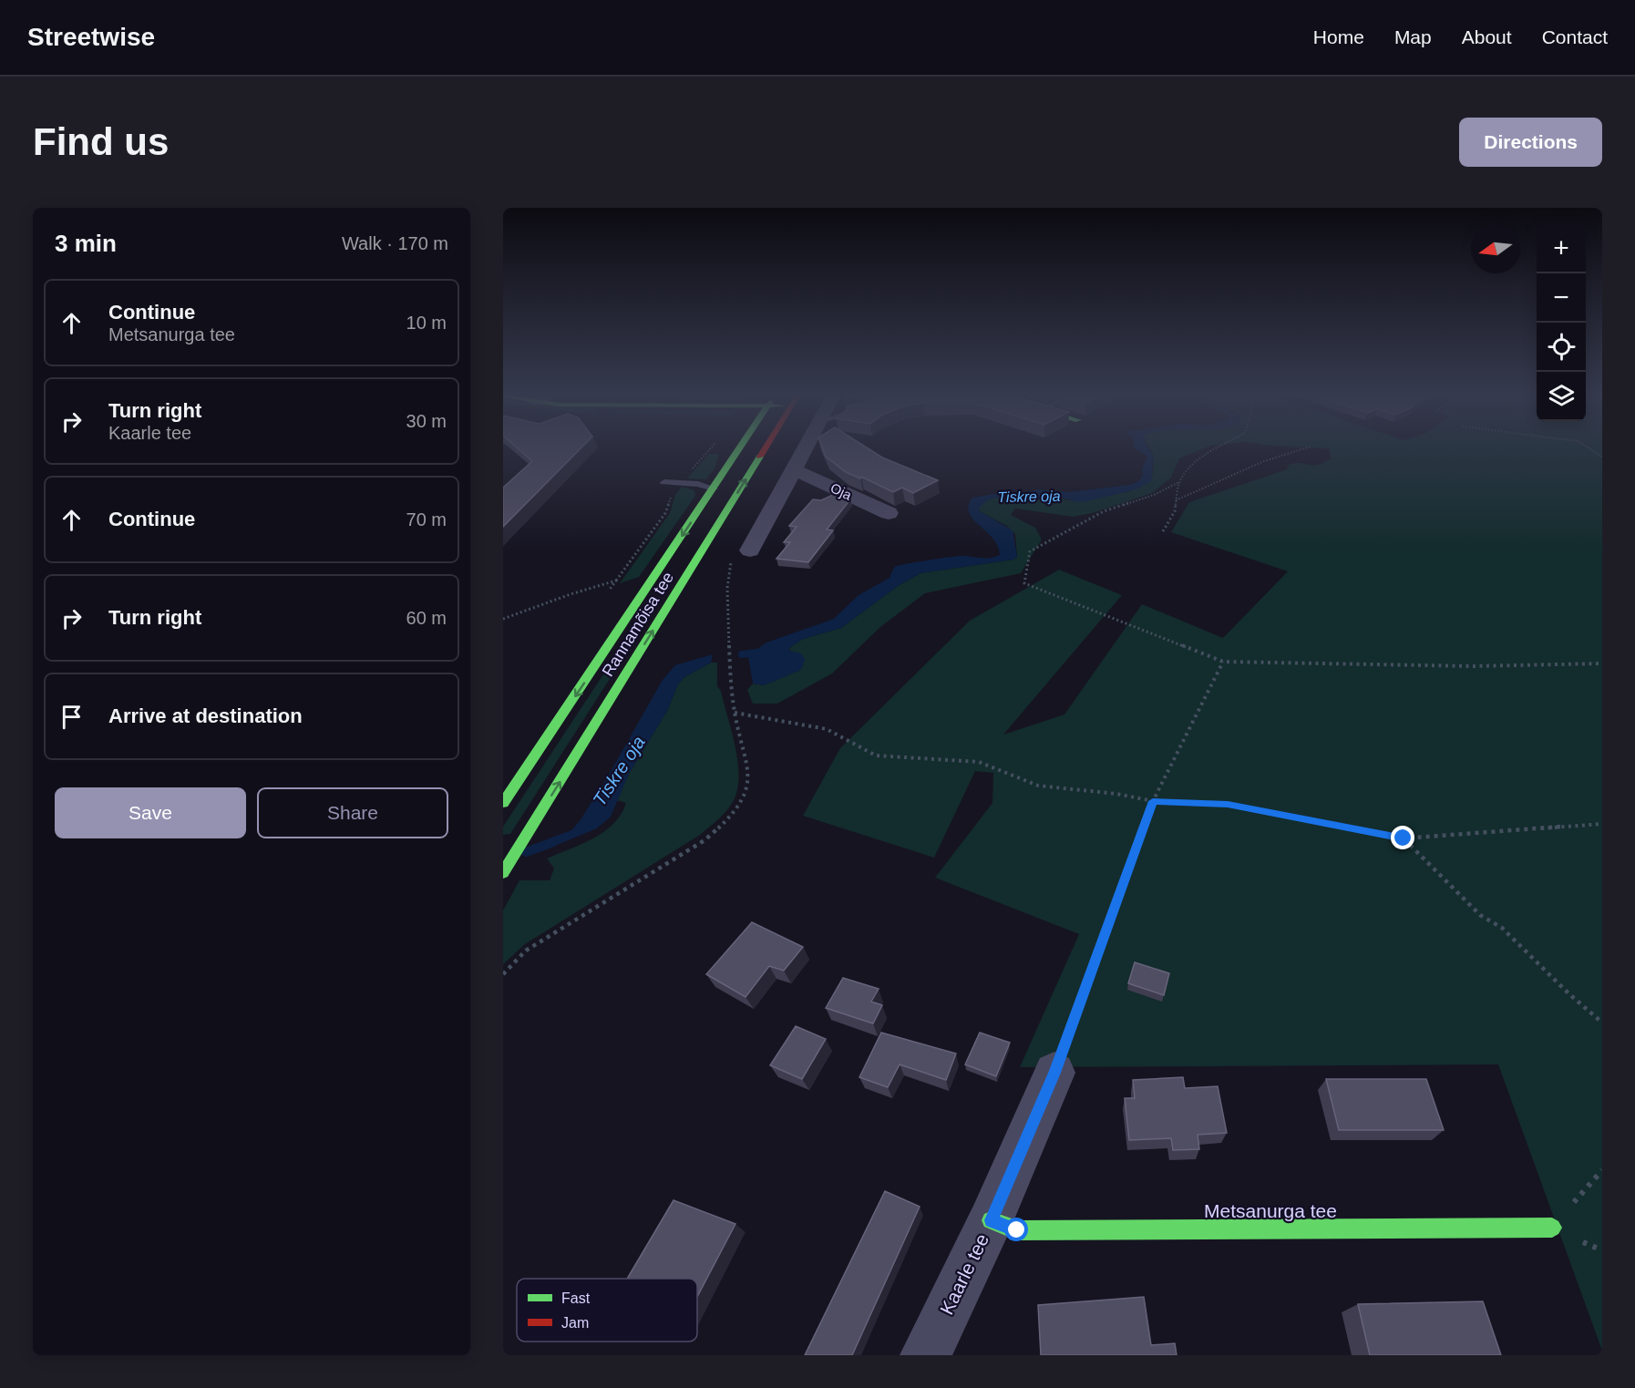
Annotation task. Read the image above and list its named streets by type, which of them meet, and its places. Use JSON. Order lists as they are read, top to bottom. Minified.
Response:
{"streets":{"main road":["Rannamõisa tee","Metsanurga tee"],"street":["Oja","Kaarle tee"]},"crossings":[["Metsanurga tee","Kaarle tee"]],"water":["Tiskre oja"],"legend":["Fast","Jam"],"north":"left","page":{"header":"Streetwise","nav":["Home","Map","About","Contact"],"buttons":["Directions",["Save","Share"]],"title":"Find us","heading":["3 min","Walk · 170 m"],"map_buttons":["+","−"],"list":[["Continue","Metsanurga tee","10 m"],["Turn right","Kaarle tee","30 m"],["Continue","70 m"],["Turn right","60 m"],"Arrive at destination"]}}
